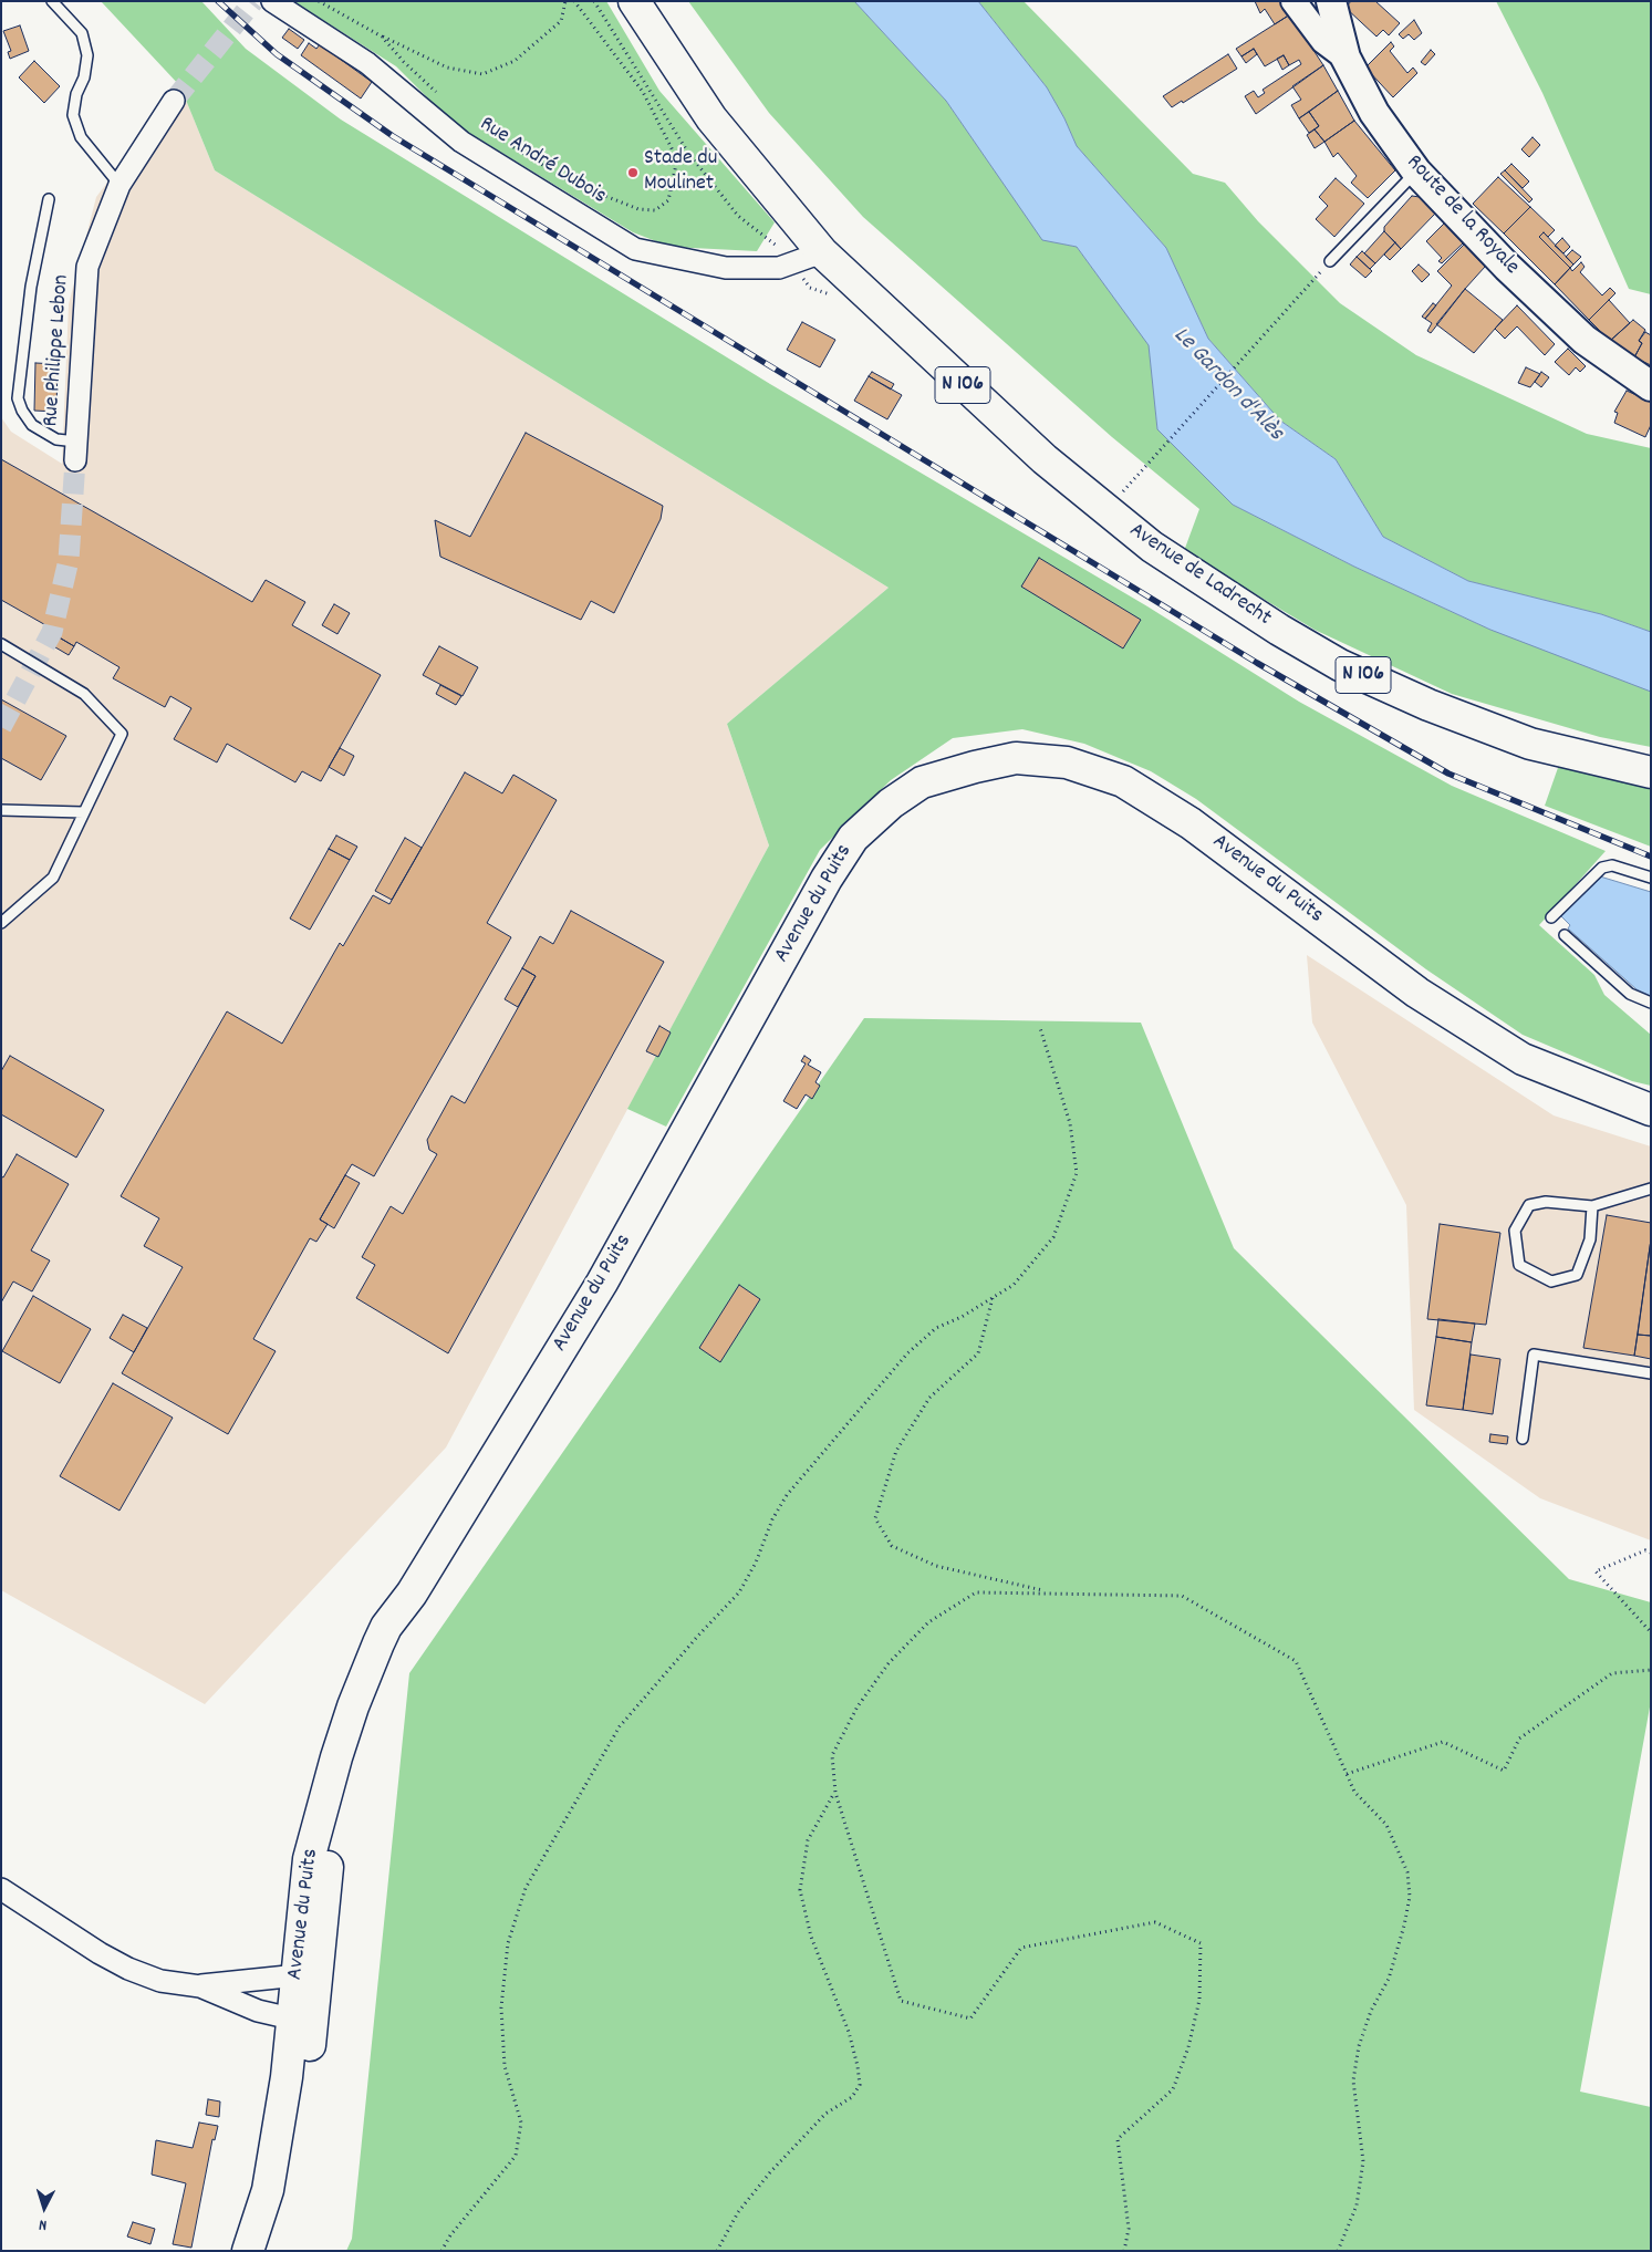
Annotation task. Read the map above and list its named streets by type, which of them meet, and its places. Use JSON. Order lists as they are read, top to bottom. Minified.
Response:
{"streets":{"main road":["Route de la Royale","N 106","Avenue de Ladrecht","Avenue du Puits"],"street":["Rue André Dubois","Rue Philippe Lebon"]},"crossings":[["Rue André Dubois","N 106"],["Rue André Dubois","Avenue de Ladrecht"],["N 106","Avenue de Ladrecht"]],"water":["Le Gardon d'Alès"],"places":["Stade du Moulinet"],"north":"bottom"}
